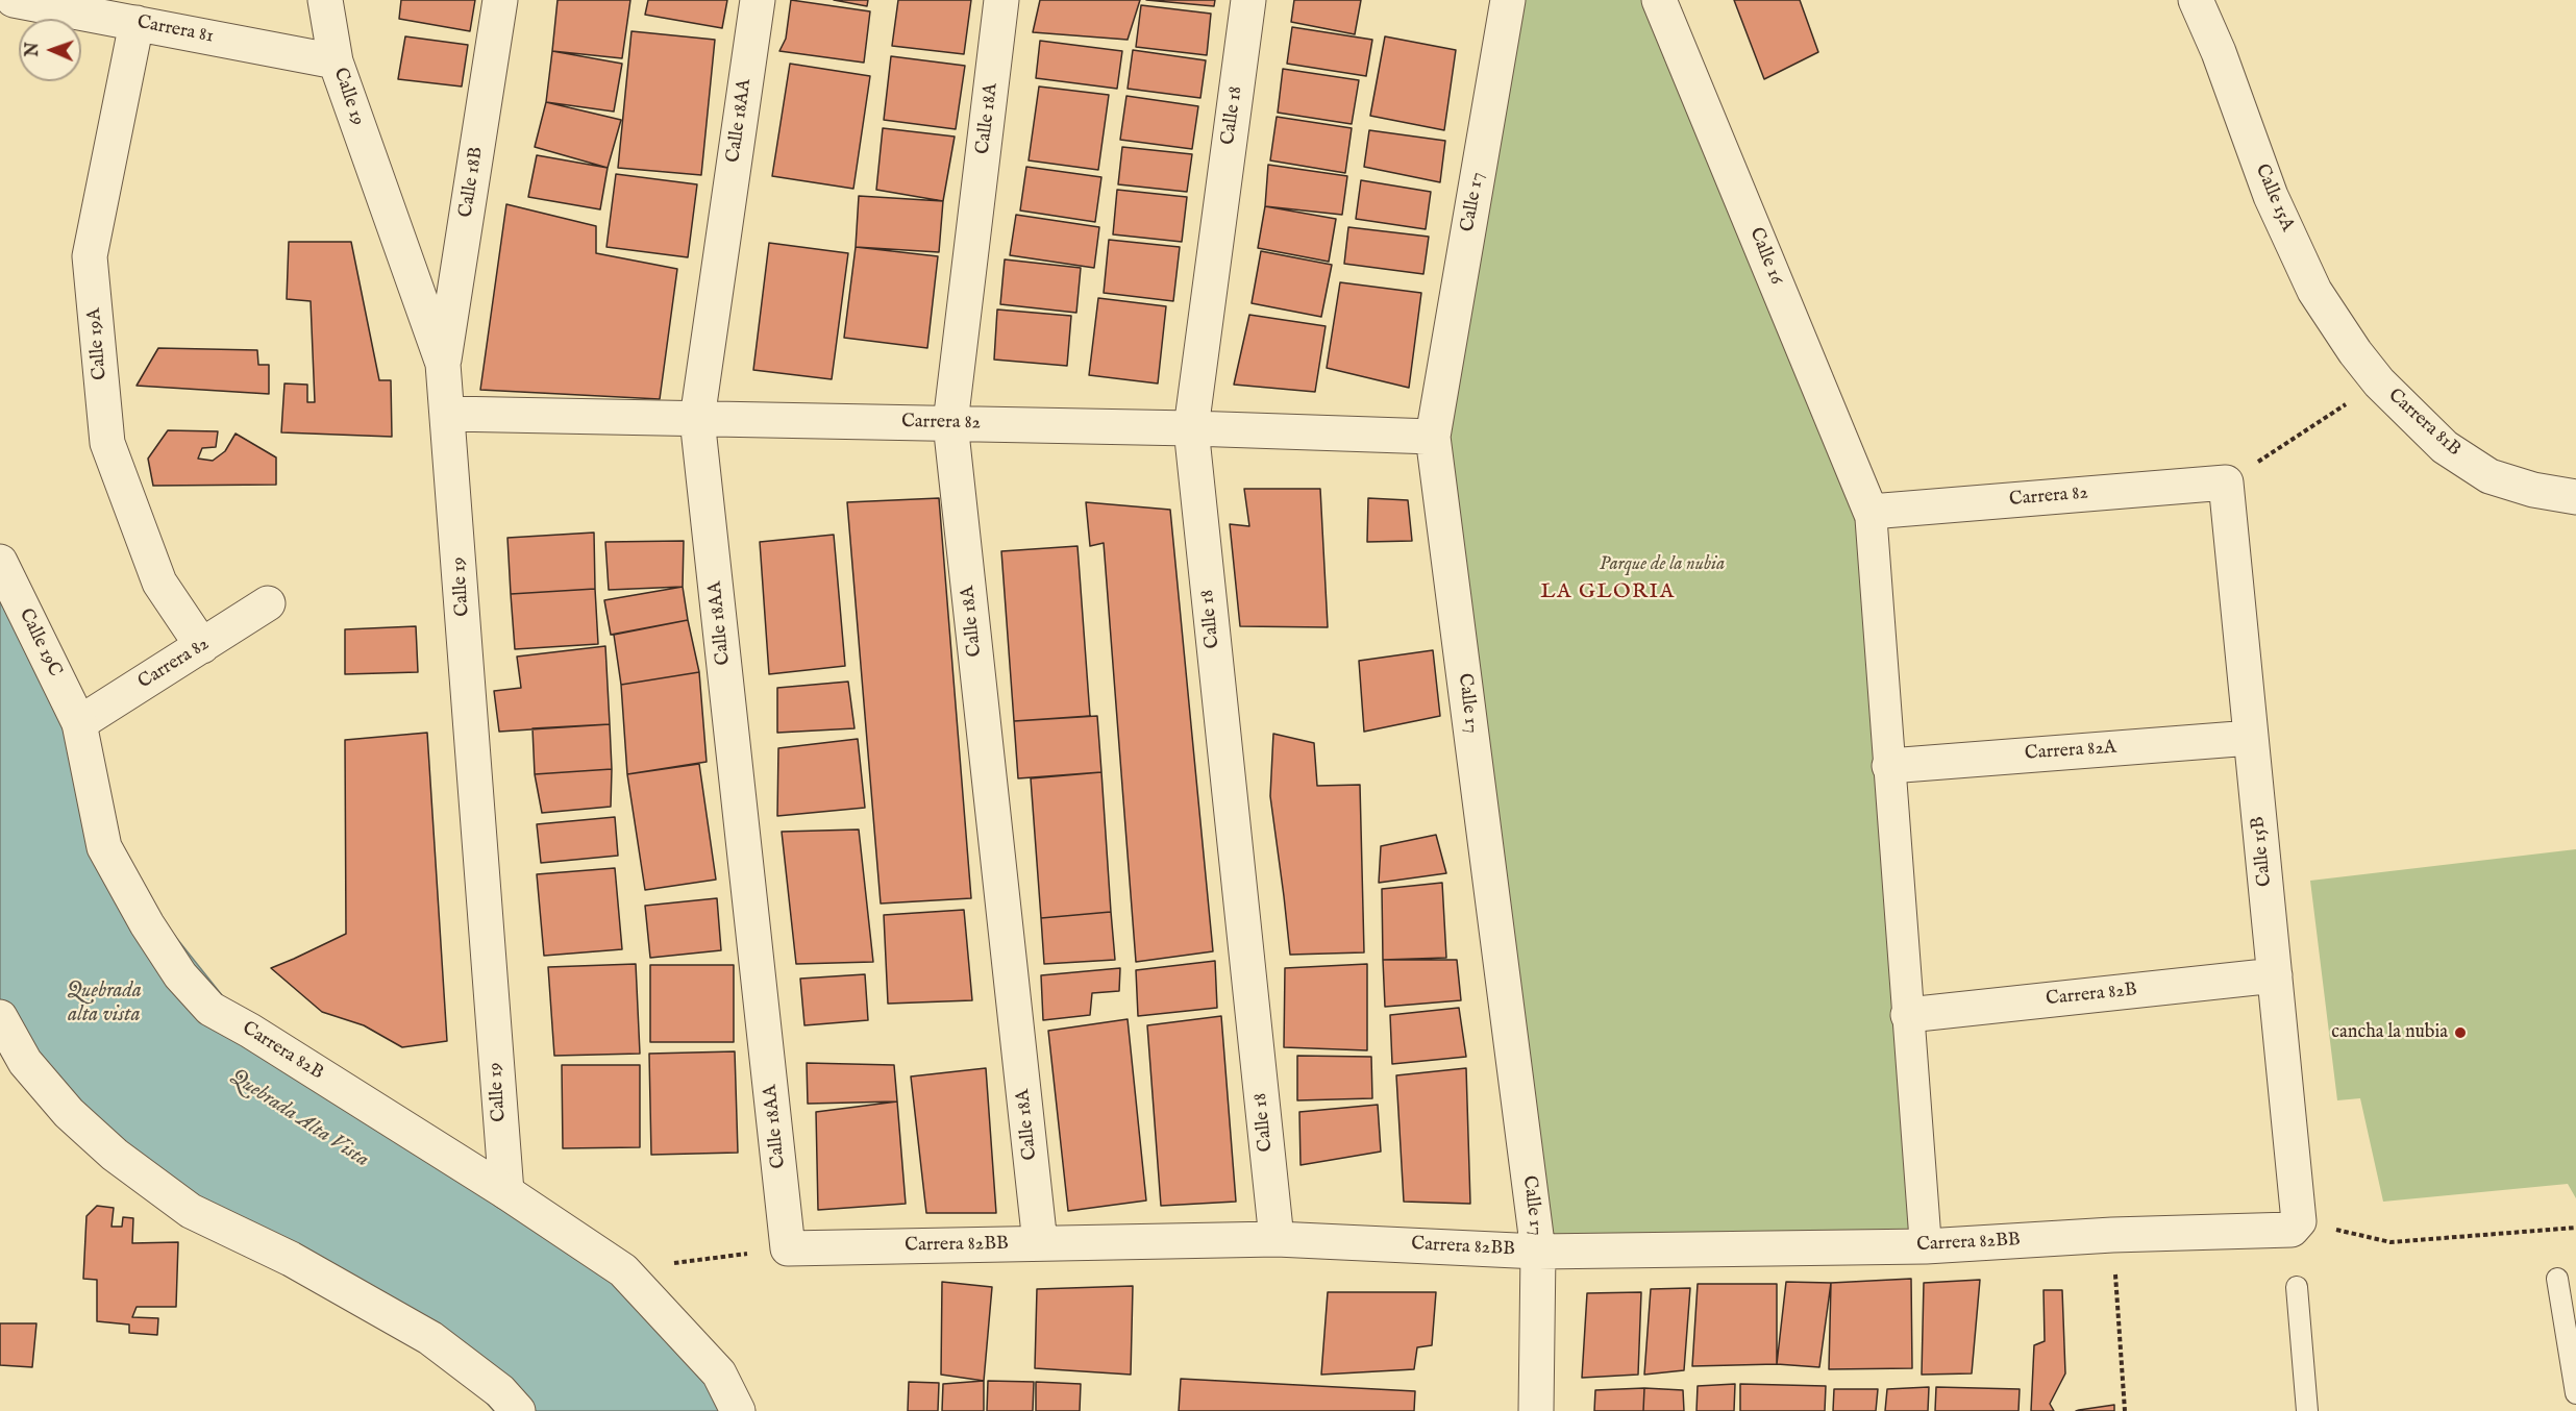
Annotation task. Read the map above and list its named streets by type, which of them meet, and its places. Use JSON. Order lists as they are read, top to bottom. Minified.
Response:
{"streets":{"street":["Carrera 81","Calle 19","Calle 18","Calle 18A","Calle 18AA","Calle 18B","Calle 15A","Calle 17","Calle 16","Calle 19A","Carrera 82","Carrera 81B","Calle 19C","Carrera 82A","Calle 15B","Carrera 82B","Carrera 82BB"]},"crossings":[["Carrera 81","Calle 19"],["Carrera 81","Calle 19A"],["Calle 19","Calle 18B"],["Calle 19","Carrera 82"],["Calle 19","Carrera 82B"],["Calle 18","Carrera 82"],["Calle 18","Carrera 82BB"],["Calle 18A","Carrera 82"],["Calle 18A","Carrera 82BB"],["Calle 18AA","Carrera 82"],["Calle 18AA","Carrera 82BB"],["Calle 15A","Carrera 81B"],["Calle 17","Carrera 82"],["Calle 17","Carrera 82BB"],["Calle 16","Carrera 82"],["Calle 19A","Carrera 82"],["Carrera 82","Calle 19C"],["Carrera 82","Calle 15B"],["Carrera 82","Carrera 82B"],["Calle 19C","Carrera 82B"],["Carrera 82A","Calle 15B"],["Calle 15B","Carrera 82B"],["Calle 15B","Carrera 82BB"]],"districts":["LA GLORIA"],"water":["Quebrada alta vista","Quebrada Alta Vista"],"parks":["Parque de la nubia"],"places":["cancha la nubia"],"north":"left"}
